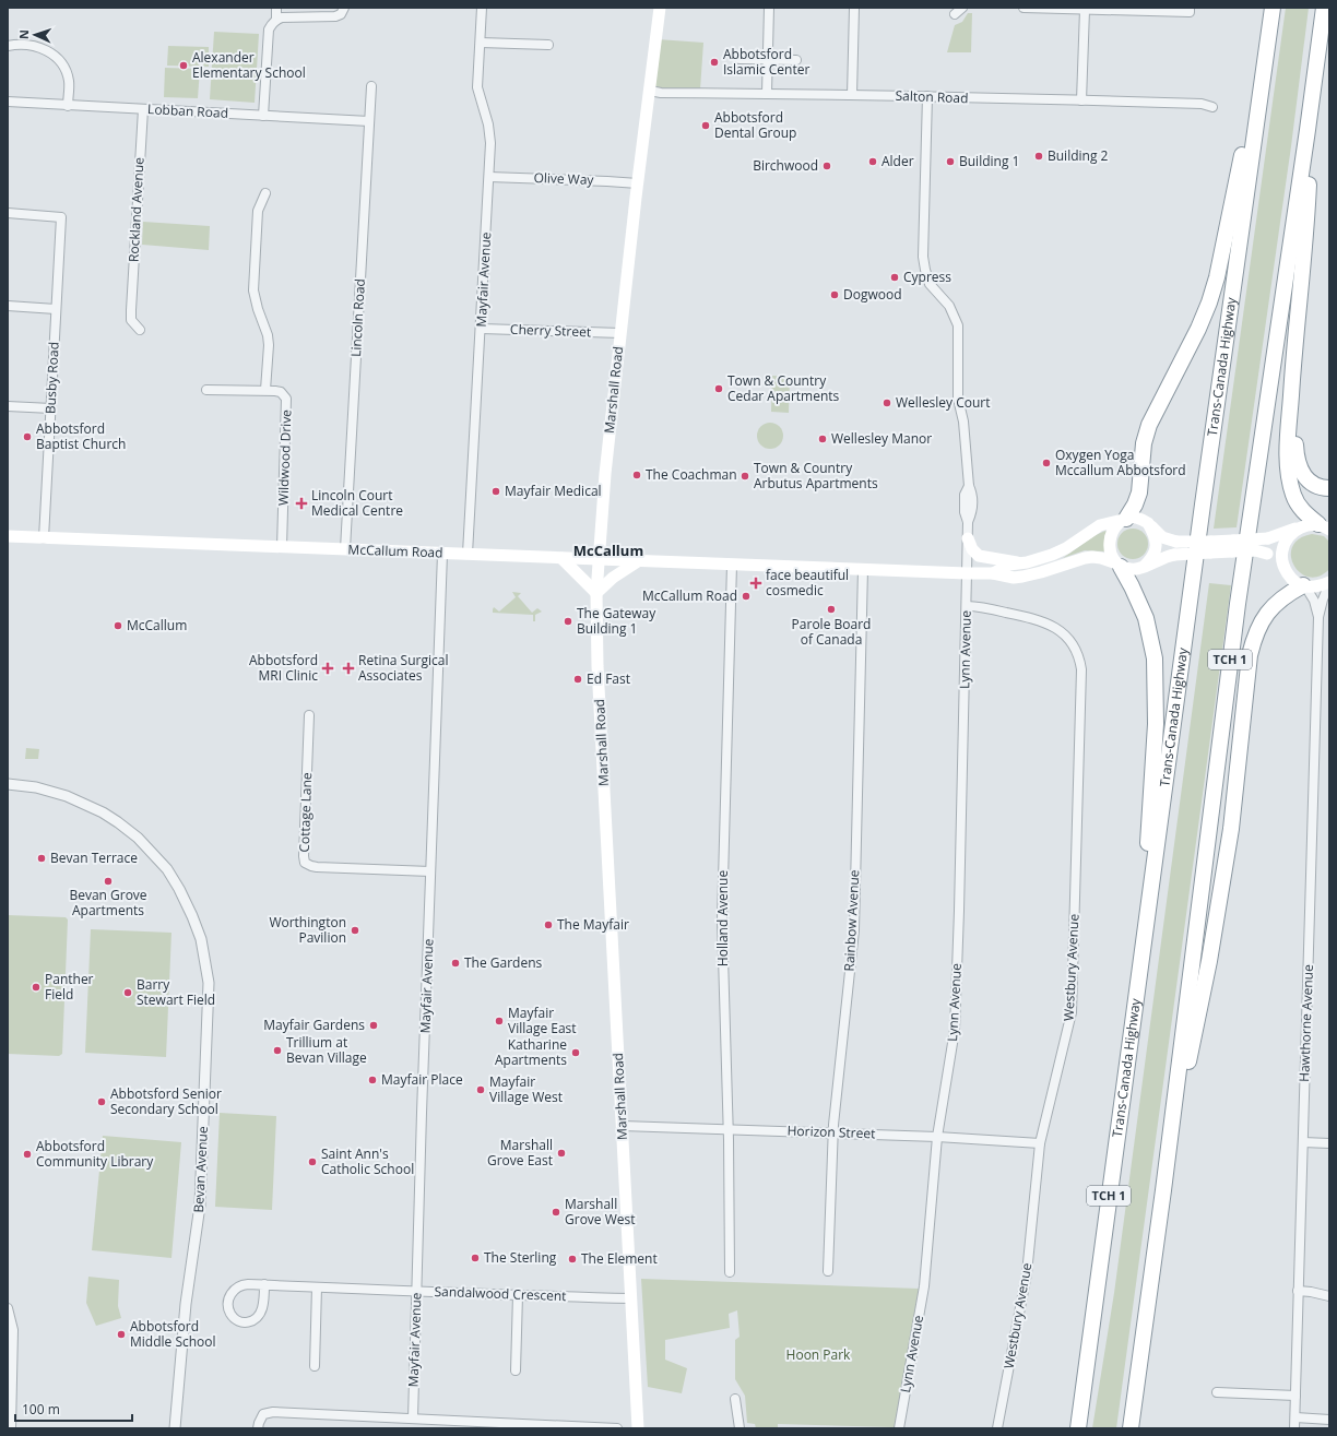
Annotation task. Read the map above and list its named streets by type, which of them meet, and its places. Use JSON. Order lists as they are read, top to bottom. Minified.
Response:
{"streets":{"highway":["Trans-Canada Highway","TCH 1"],"main road":["Marshall Road","McCallum Road"],"street":["Salton Road","Lobban Road","Olive Way","Rockland Avenue","Mayfair Avenue","Lincoln Road","Cherry Street","Busby Road","Wildwood Drive","Lynn Avenue","Cottage Lane","Holland Avenue","Rainbow Avenue","Westbury Avenue","Hawthorne Avenue","Horizon Street","Bevan Avenue","Sandalwood Crescent"]},"crossings":[["Salton Road","Marshall Road"],["Salton Road","Lynn Avenue"],["Lobban Road","Rockland Avenue"],["Lobban Road","Lincoln Road"],["Olive Way","Mayfair Avenue"],["Olive Way","Marshall Road"],["Mayfair Avenue","Cherry Street"],["Mayfair Avenue","McCallum Road"],["Mayfair Avenue","Cottage Lane"],["Mayfair Avenue","Sandalwood Crescent"],["Lincoln Road","McCallum Road"],["Cherry Street","Marshall Road"],["Busby Road","McCallum Road"],["Marshall Road","McCallum Road"],["Marshall Road","Horizon Street"],["Marshall Road","Sandalwood Crescent"],["Wildwood Drive","McCallum Road"],["McCallum Road","Lynn Avenue"],["McCallum Road","Holland Avenue"],["McCallum Road","Rainbow Avenue"],["Lynn Avenue","Westbury Avenue"],["Lynn Avenue","Horizon Street"],["Holland Avenue","Horizon Street"],["Rainbow Avenue","Horizon Street"],["Westbury Avenue","Horizon Street"]],"districts":["McCallum"],"parks":["Hoon Park"],"places":{"other":["Abbotsford Islamic Center","Alexander Elementary School","Abbotsford Dental Group","Building 2","Alder","Building 1","Birchwood","Cypress","Dogwood","Town & Country Cedar Apartments","Wellesley Court","Abbotsford Baptist Church","Wellesley Manor","Oxygen Yoga Mccallum Abbotsford","The Coachman","Town & Country Arbutus Apartments","Mayfair Medical","McCallum Road","Parole Board of Canada","The Gateway Building 1","McCallum","Ed Fast","Bevan Terrace","Bevan Grove Apartments","The Mayfair","Worthington Pavilion","The Gardens","Panther Field","Barry Stewart Field","Mayfair Village East","Mayfair Gardens","Trillium at Bevan Village","Katharine Apartments","Mayfair Place","Mayfair Village West","Abbotsford Senior Secondary School","Marshall Grove East","Abbotsford Community Library","Saint Ann's Catholic School","Marshall Grove West","The Sterling","The Element","Abbotsford Middle School"],"health":["Lincoln Court Medical Centre","face beautiful cosmedic","Abbotsford MRI Clinic","Retina Surgical Associates"]},"scale_bar":"100 m","north":"left"}
